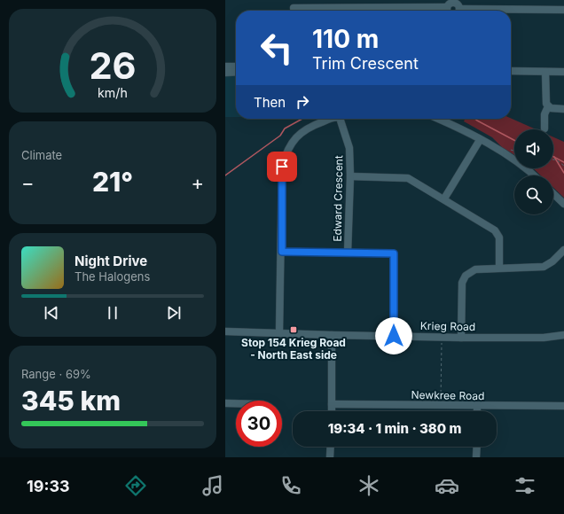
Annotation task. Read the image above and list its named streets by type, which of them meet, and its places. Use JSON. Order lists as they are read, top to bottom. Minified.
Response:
{"streets":{"street":["Edward Crescent","Krieg Road","Newkree Road"]},"crossings":[["Edward Crescent","Krieg Road"]],"places":{"transit":["Stop 154 Krieg Road - North East side"]},"page":{"turn":["110 m","Trim Crescent"],"then":"Then","tile":["Climate",["Range · 69%","345 km"]],"heat":["−","21°","+"],"song":["Night Drive","The Halogens"],"limit":"30","trip":"19:34 · 1 min · 380 m","tabs":"19:33","gauge":["26","km/h"]}}
